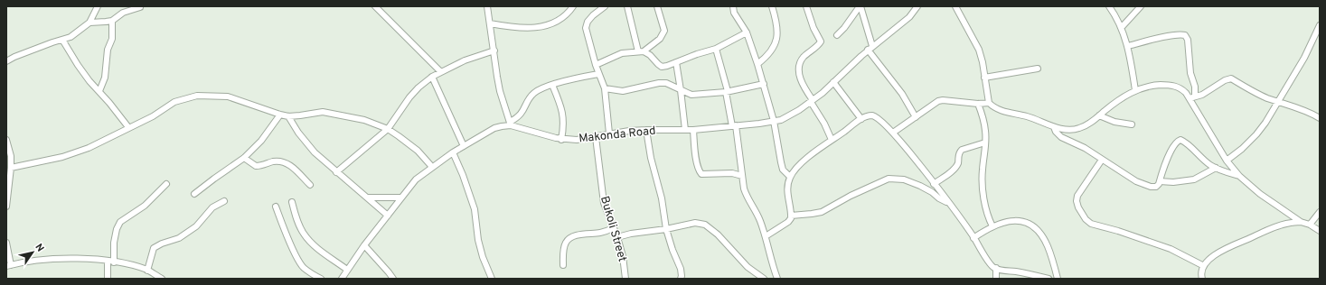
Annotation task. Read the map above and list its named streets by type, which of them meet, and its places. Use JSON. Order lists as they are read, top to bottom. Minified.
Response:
{"streets":{"street":["Makonda Road","Bukoli Street"]},"crossings":[["Makonda Road","Bukoli Street"]],"north":"top right"}
